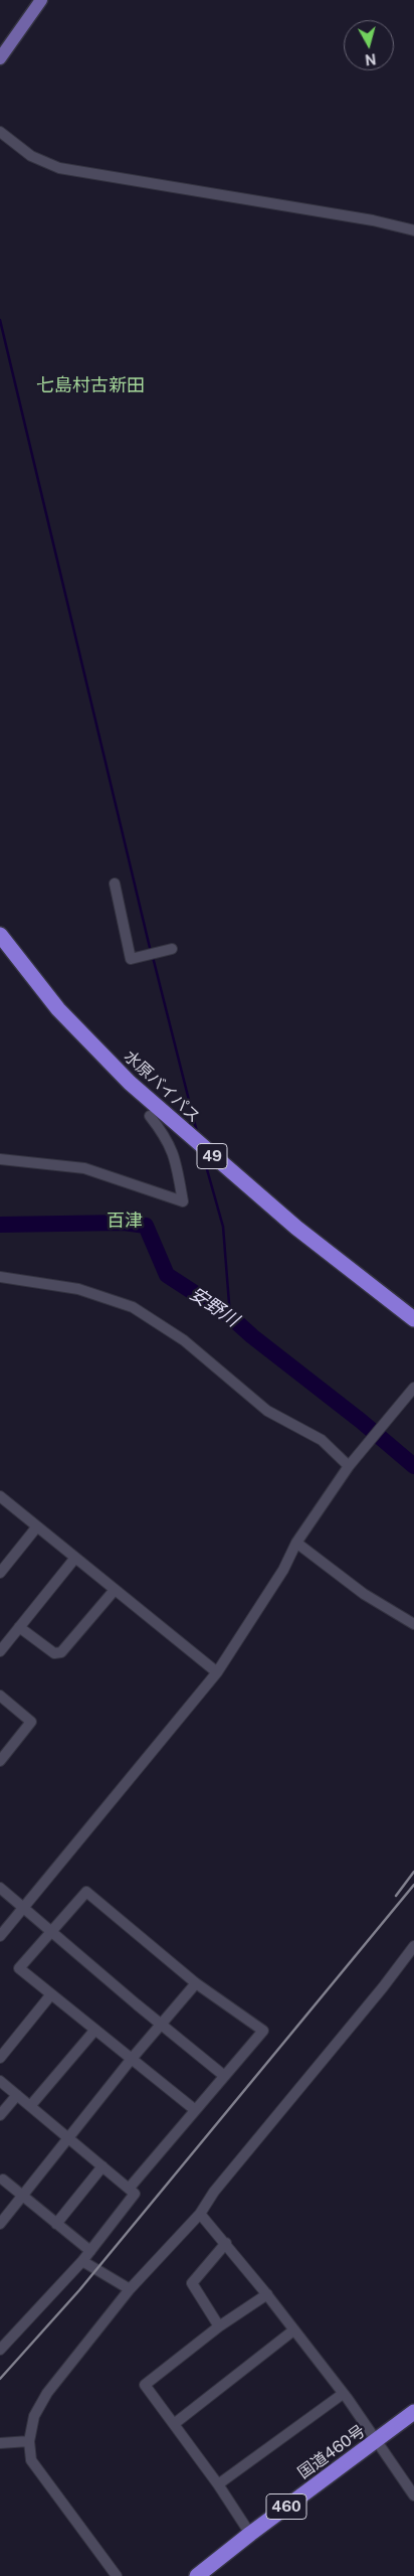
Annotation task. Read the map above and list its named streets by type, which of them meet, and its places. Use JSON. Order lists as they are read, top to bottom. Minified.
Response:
{"streets":{"highway":["水原バイパス","49","国道460号","460"]},"districts":["七島村古新田","百津"],"water":["安野川"],"north":"bottom"}
